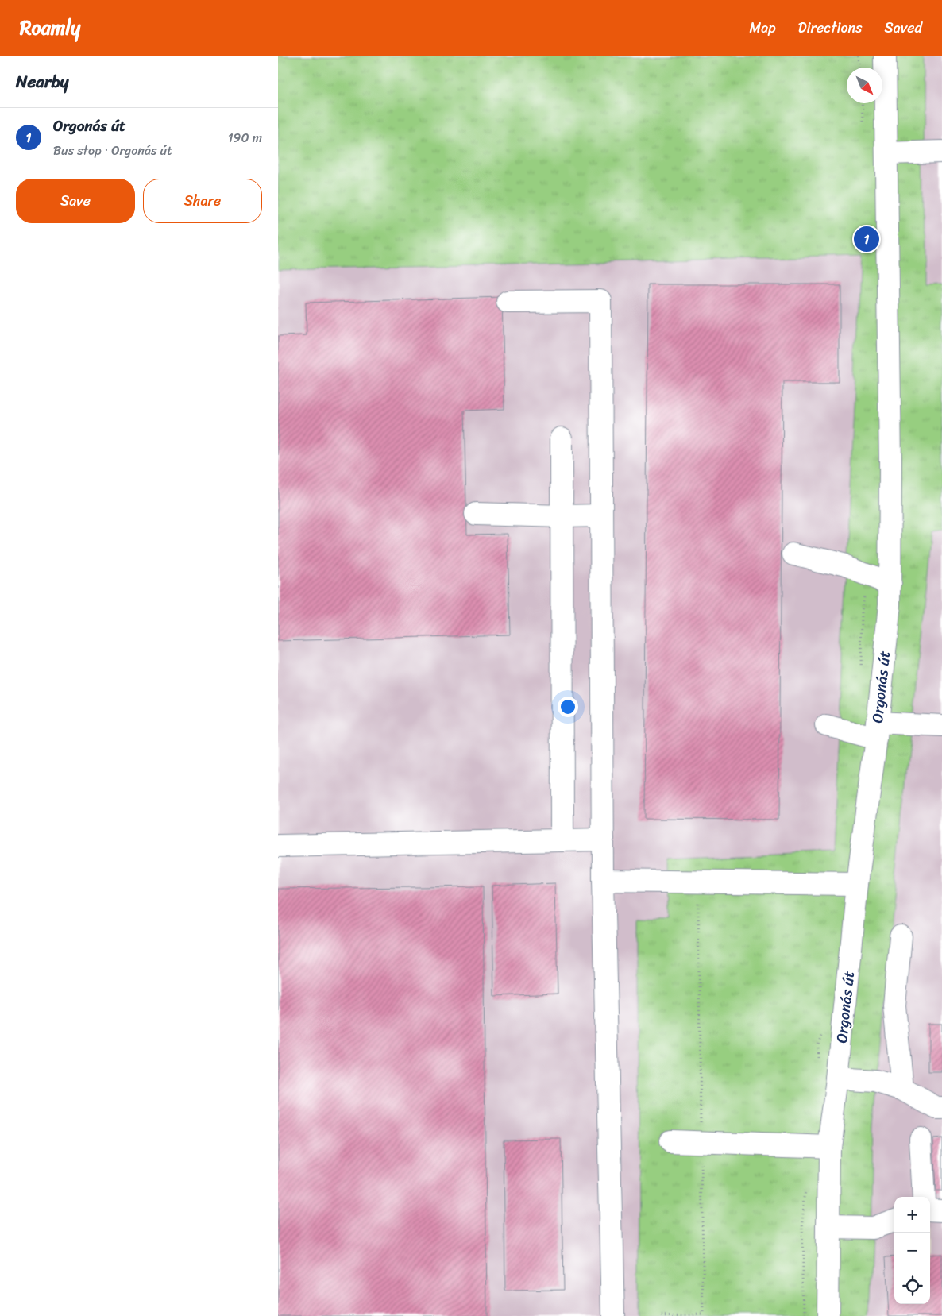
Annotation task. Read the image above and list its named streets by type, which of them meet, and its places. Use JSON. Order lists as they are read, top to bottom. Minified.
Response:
{"streets":{"street":["Orgonás út"]},"north":"bottom right","page":{"header":"Roamly","nav":["Map","Directions","Saved"],"heading":"Nearby","list":[{"mark":"1","name":"Orgonás út","note":"Bus stop · Orgonás út","value":"190 m"}],"buttons":["Save","Share"],"pins":"1","map_buttons":["+","−"]}}
